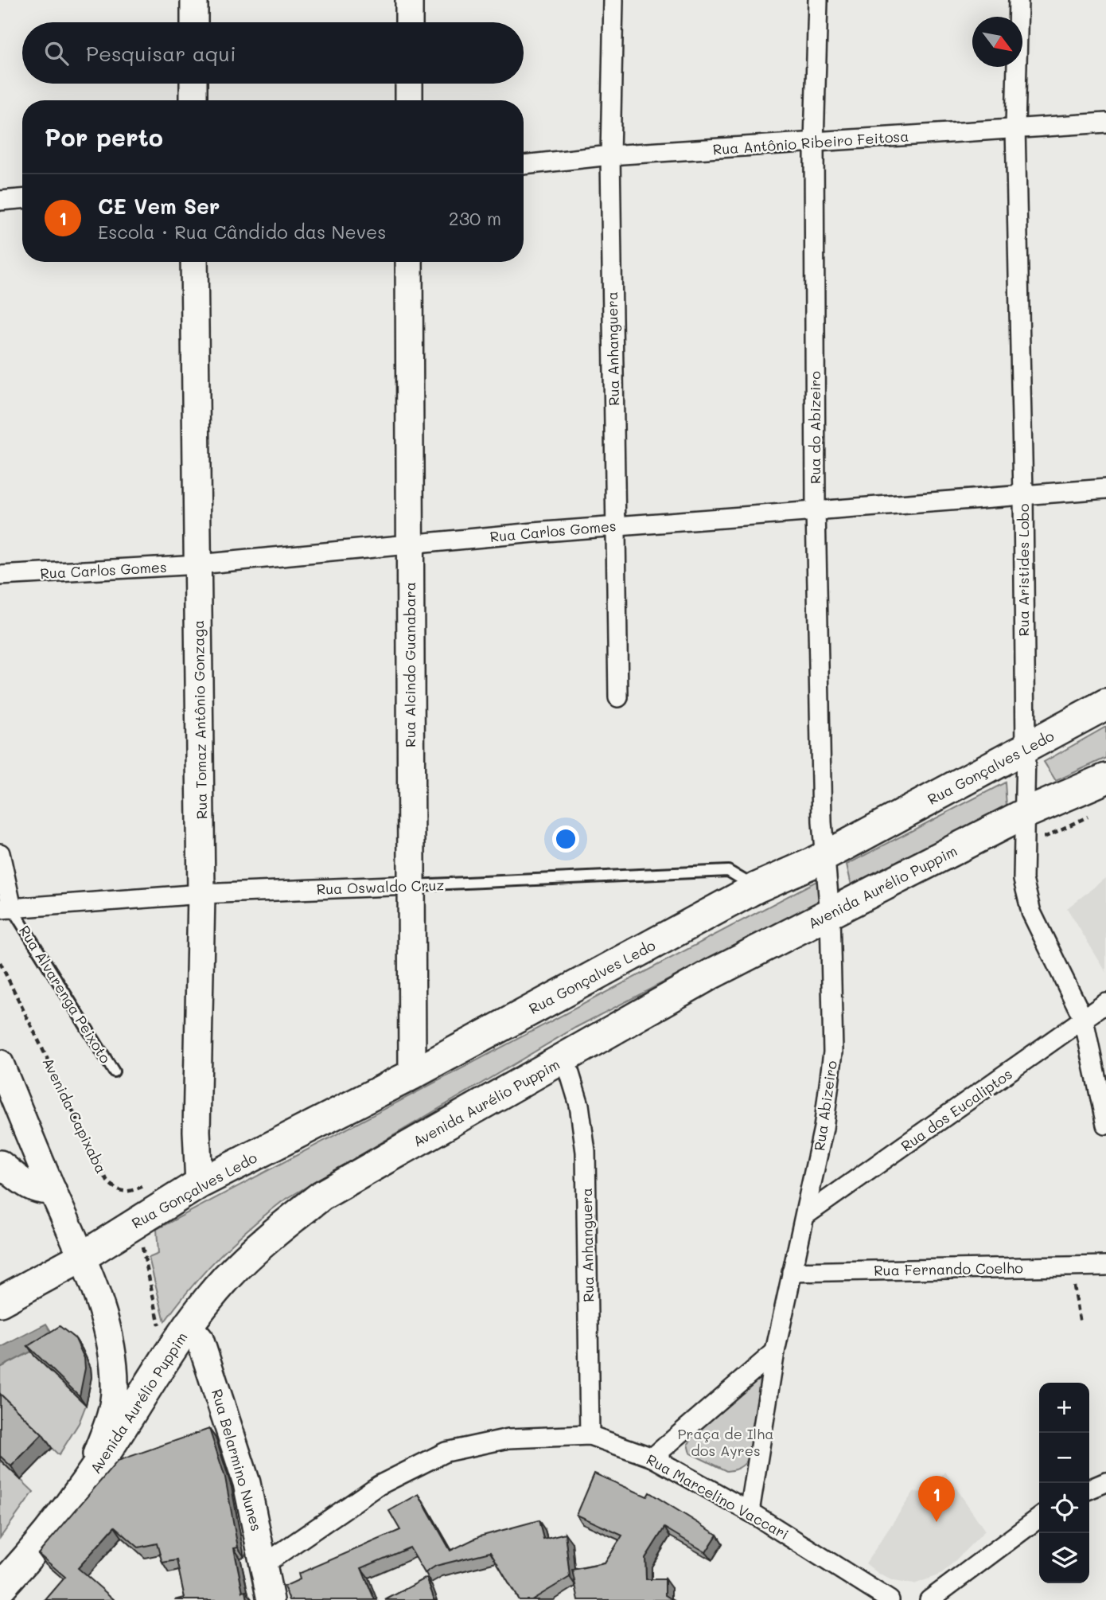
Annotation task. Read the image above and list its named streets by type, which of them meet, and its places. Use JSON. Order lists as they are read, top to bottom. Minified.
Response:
{"streets":{"main road":["Rua Gonçalves Ledo","Avenida Aurélio Puppim"],"street":["Rua Antônio Ribeiro Feitosa","Rua Anhanguera","Rua do Abizeiro","Rua Carlos Gomes","Rua Aristides Lobo","Rua Alcindo Guanabara","Rua Tomaz Antônio Gonzaga","Rua Oswaldo Cruz","Rua Alvarenga Peixoto","Rua Abizeiro","Rua dos Eucaliptos","Rua Fernando Coelho","Rua Belarmino Nunes","Rua Marcelino Vaccari"],"path":["Avenida Capixaba"]},"crossings":[["Rua Antônio Ribeiro Feitosa","Rua Anhanguera"],["Rua Antônio Ribeiro Feitosa","Rua do Abizeiro"],["Rua Antônio Ribeiro Feitosa","Rua Aristides Lobo"],["Rua Anhanguera","Rua Carlos Gomes"],["Rua Anhanguera","Avenida Aurélio Puppim"],["Rua Anhanguera","Rua Marcelino Vaccari"],["Rua do Abizeiro","Rua Carlos Gomes"],["Rua do Abizeiro","Rua Gonçalves Ledo"],["Rua do Abizeiro","Rua Abizeiro"],["Rua Carlos Gomes","Rua Aristides Lobo"],["Rua Carlos Gomes","Rua Alcindo Guanabara"],["Rua Carlos Gomes","Rua Tomaz Antônio Gonzaga"],["Rua Aristides Lobo","Rua Gonçalves Ledo"],["Rua Aristides Lobo","Avenida Aurélio Puppim"],["Rua Aristides Lobo","Rua dos Eucaliptos"],["Rua Alcindo Guanabara","Rua Gonçalves Ledo"],["Rua Alcindo Guanabara","Rua Oswaldo Cruz"],["Rua Tomaz Antônio Gonzaga","Rua Gonçalves Ledo"],["Rua Tomaz Antônio Gonzaga","Rua Oswaldo Cruz"],["Rua Gonçalves Ledo","Rua Oswaldo Cruz"],["Rua Gonçalves Ledo","Rua Abizeiro"],["Rua Gonçalves Ledo","Avenida Capixaba"],["Rua Oswaldo Cruz","Rua Alvarenga Peixoto"],["Avenida Aurélio Puppim","Rua Abizeiro"],["Avenida Aurélio Puppim","Avenida Capixaba"],["Avenida Aurélio Puppim","Rua Belarmino Nunes"],["Rua Abizeiro","Rua dos Eucaliptos"],["Rua Abizeiro","Rua Fernando Coelho"],["Rua Abizeiro","Rua Marcelino Vaccari"],["Rua Belarmino Nunes","Rua Marcelino Vaccari"]],"parks":["Praça de Ilha dos Ayres"],"north":"bottom right","page":{"search":"Pesquisar aqui","heading":"Por perto","list":[{"mark":"1","name":"CE Vem Ser","note":"Escola · Rua Cândido das Neves","value":"230 m"}],"map_buttons":["+","−"],"pins":"1"}}
